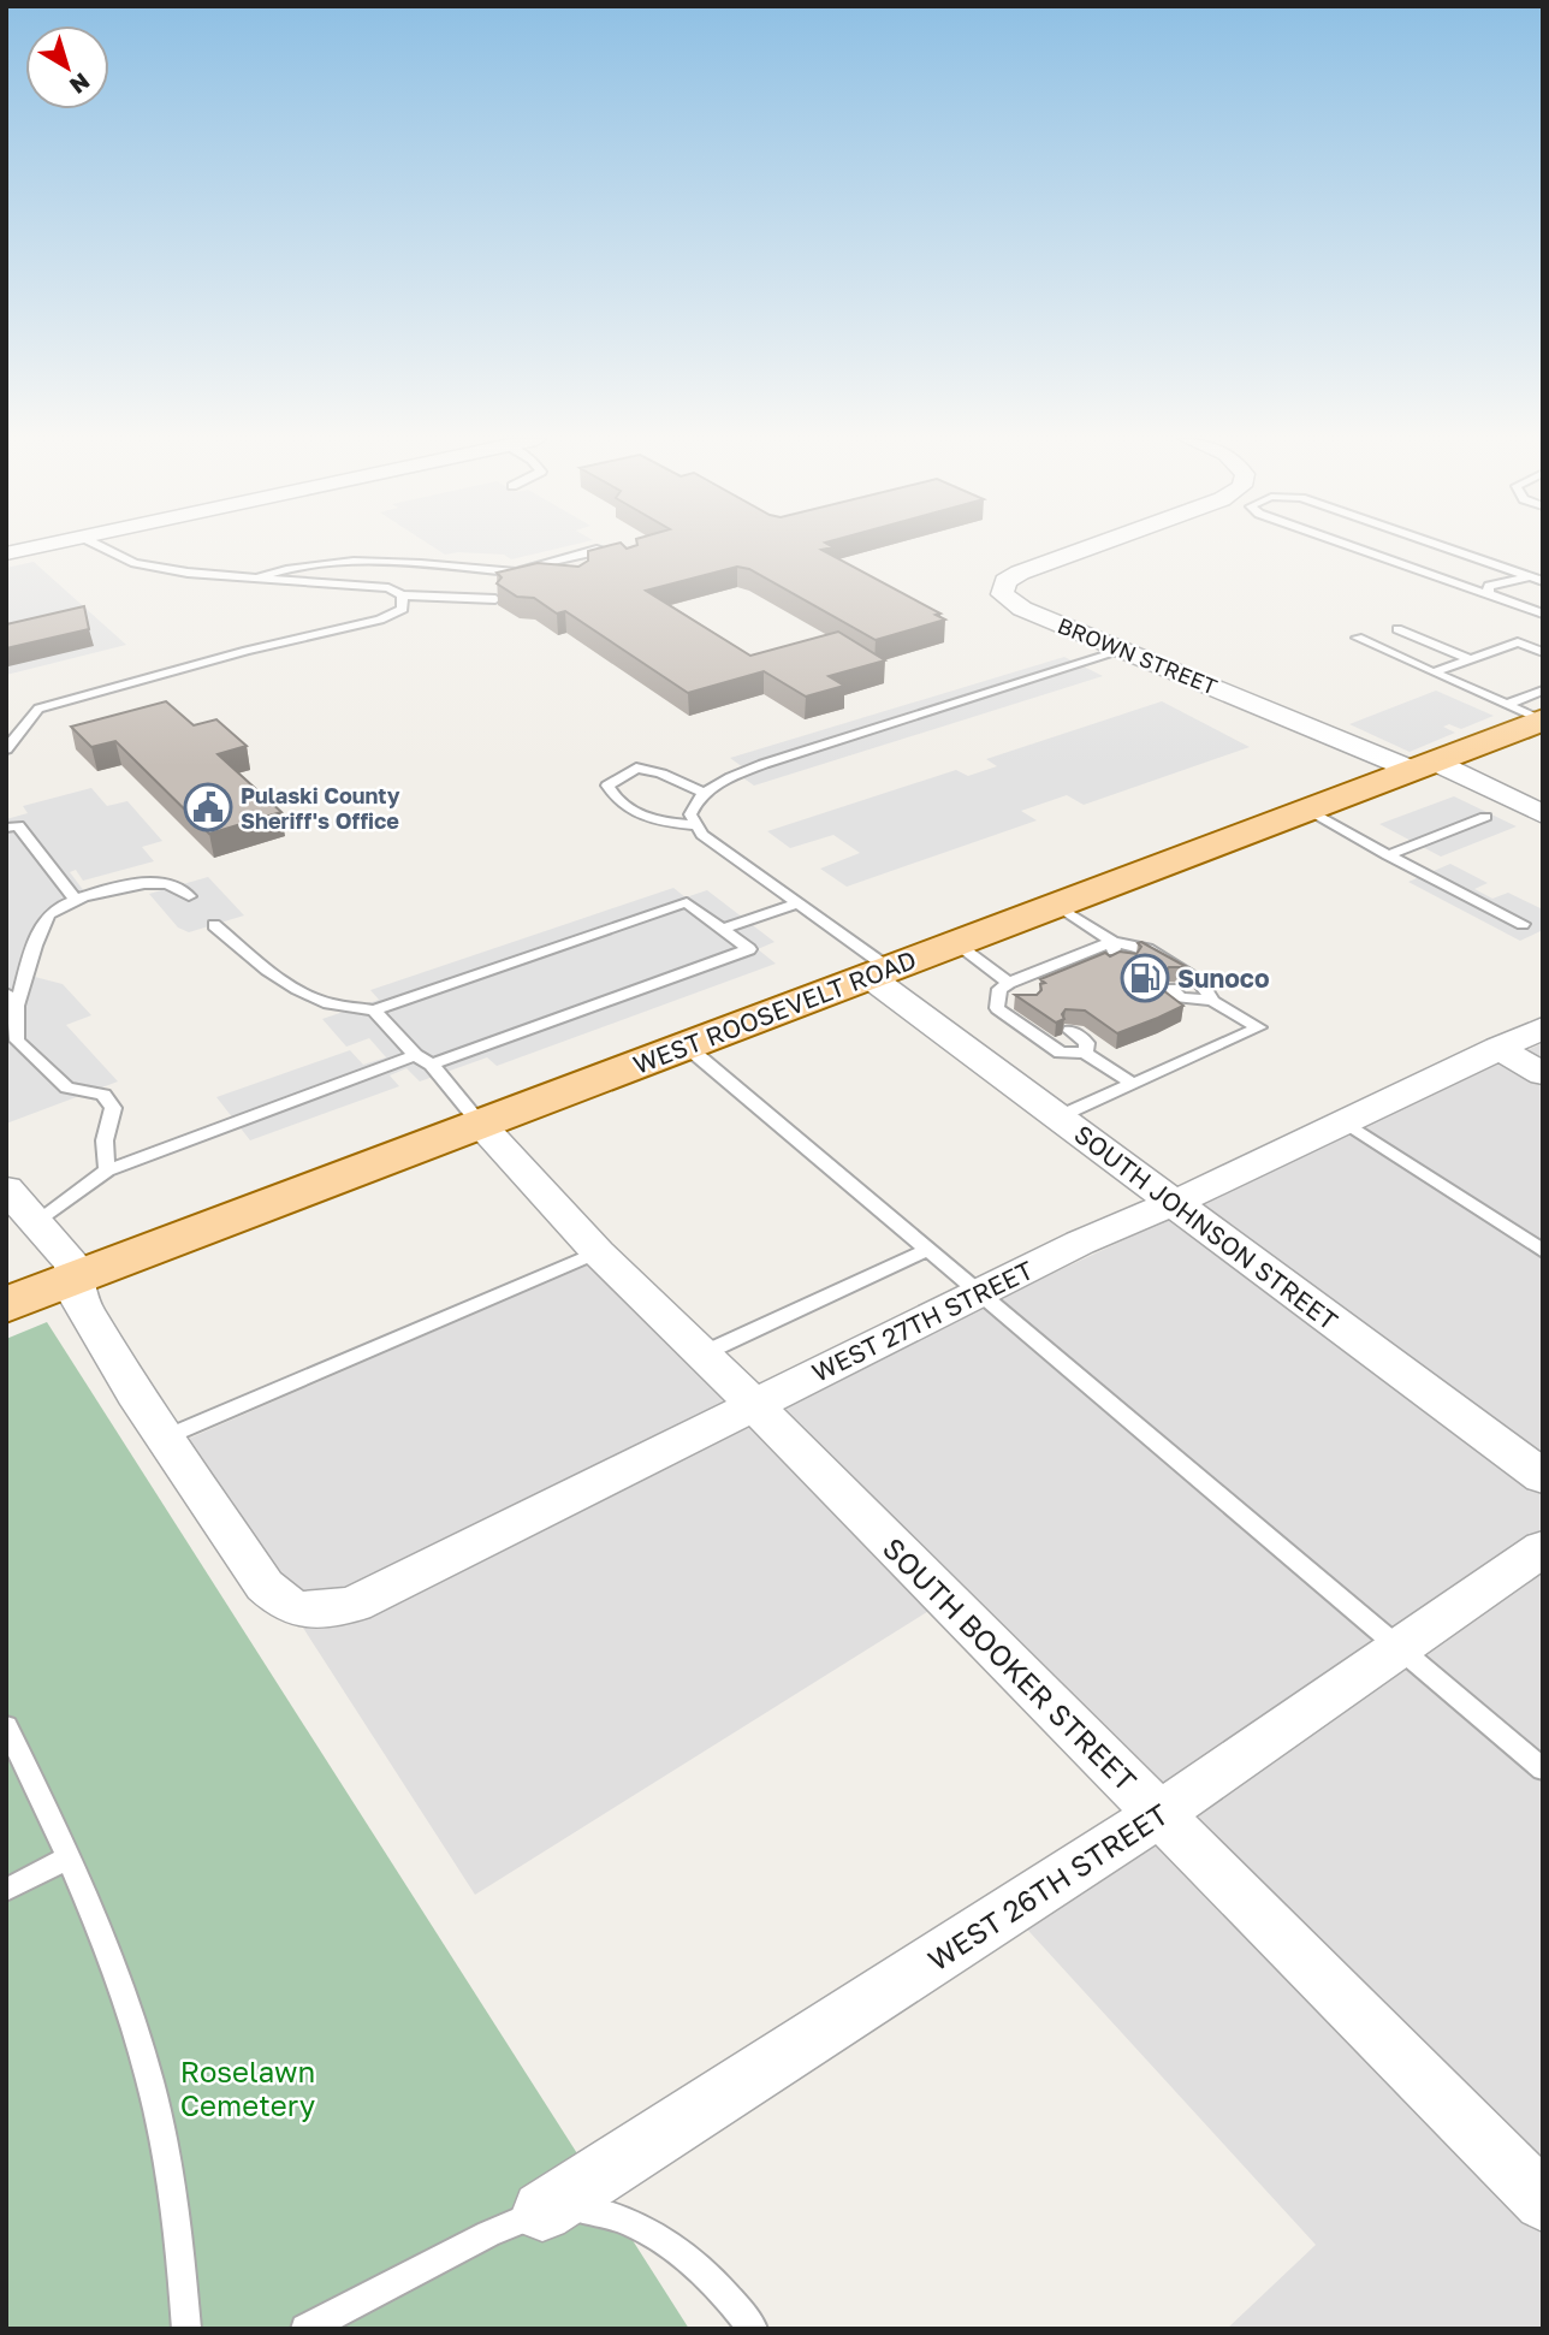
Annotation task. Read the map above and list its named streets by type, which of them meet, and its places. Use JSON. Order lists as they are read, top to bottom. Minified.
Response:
{"streets":{"main road":["WEST ROOSEVELT ROAD"],"street":["BROWN STREET","SOUTH JOHNSON STREET","WEST 27TH STREET","SOUTH BOOKER STREET","WEST 26TH STREET"]},"crossings":[["BROWN STREET","WEST ROOSEVELT ROAD"],["WEST ROOSEVELT ROAD","SOUTH JOHNSON STREET"],["WEST ROOSEVELT ROAD","SOUTH BOOKER STREET"],["SOUTH JOHNSON STREET","WEST 27TH STREET"],["WEST 27TH STREET","SOUTH BOOKER STREET"],["SOUTH BOOKER STREET","WEST 26TH STREET"]],"parks":["Roselawn Cemetery"],"places":{"public building":["Pulaski County Sheriff's Office"],"fuel station":["Sunoco"]},"north":"bottom right"}
